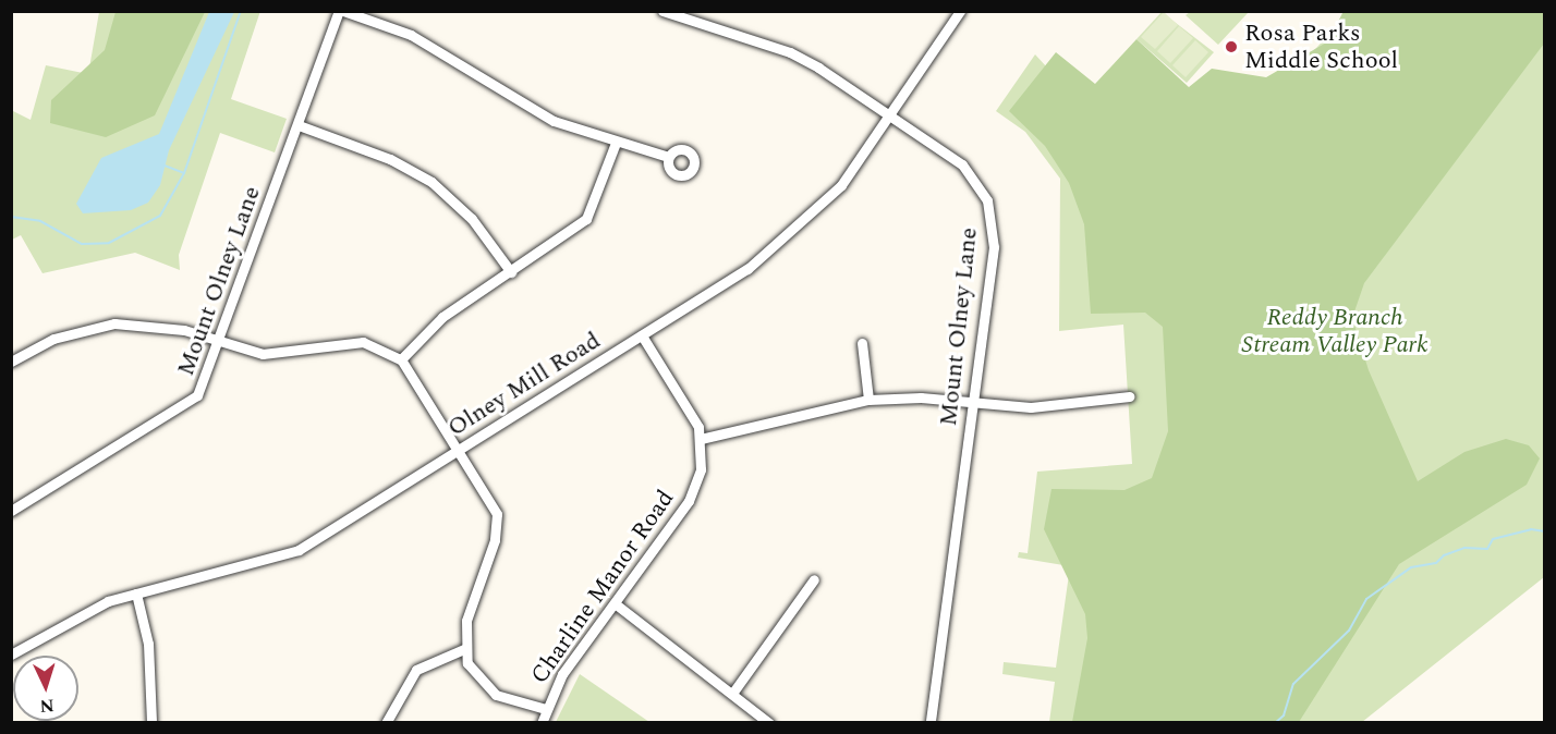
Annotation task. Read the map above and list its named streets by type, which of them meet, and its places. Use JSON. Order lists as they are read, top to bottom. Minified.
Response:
{"streets":{"street":["Mount Olney Lane","Olney Mill Road","Charline Manor Road"]},"crossings":[["Mount Olney Lane","Olney Mill Road"]],"parks":["Reddy Branch Stream Valley Park"],"places":["Rosa Parks Middle School"],"north":"bottom"}
